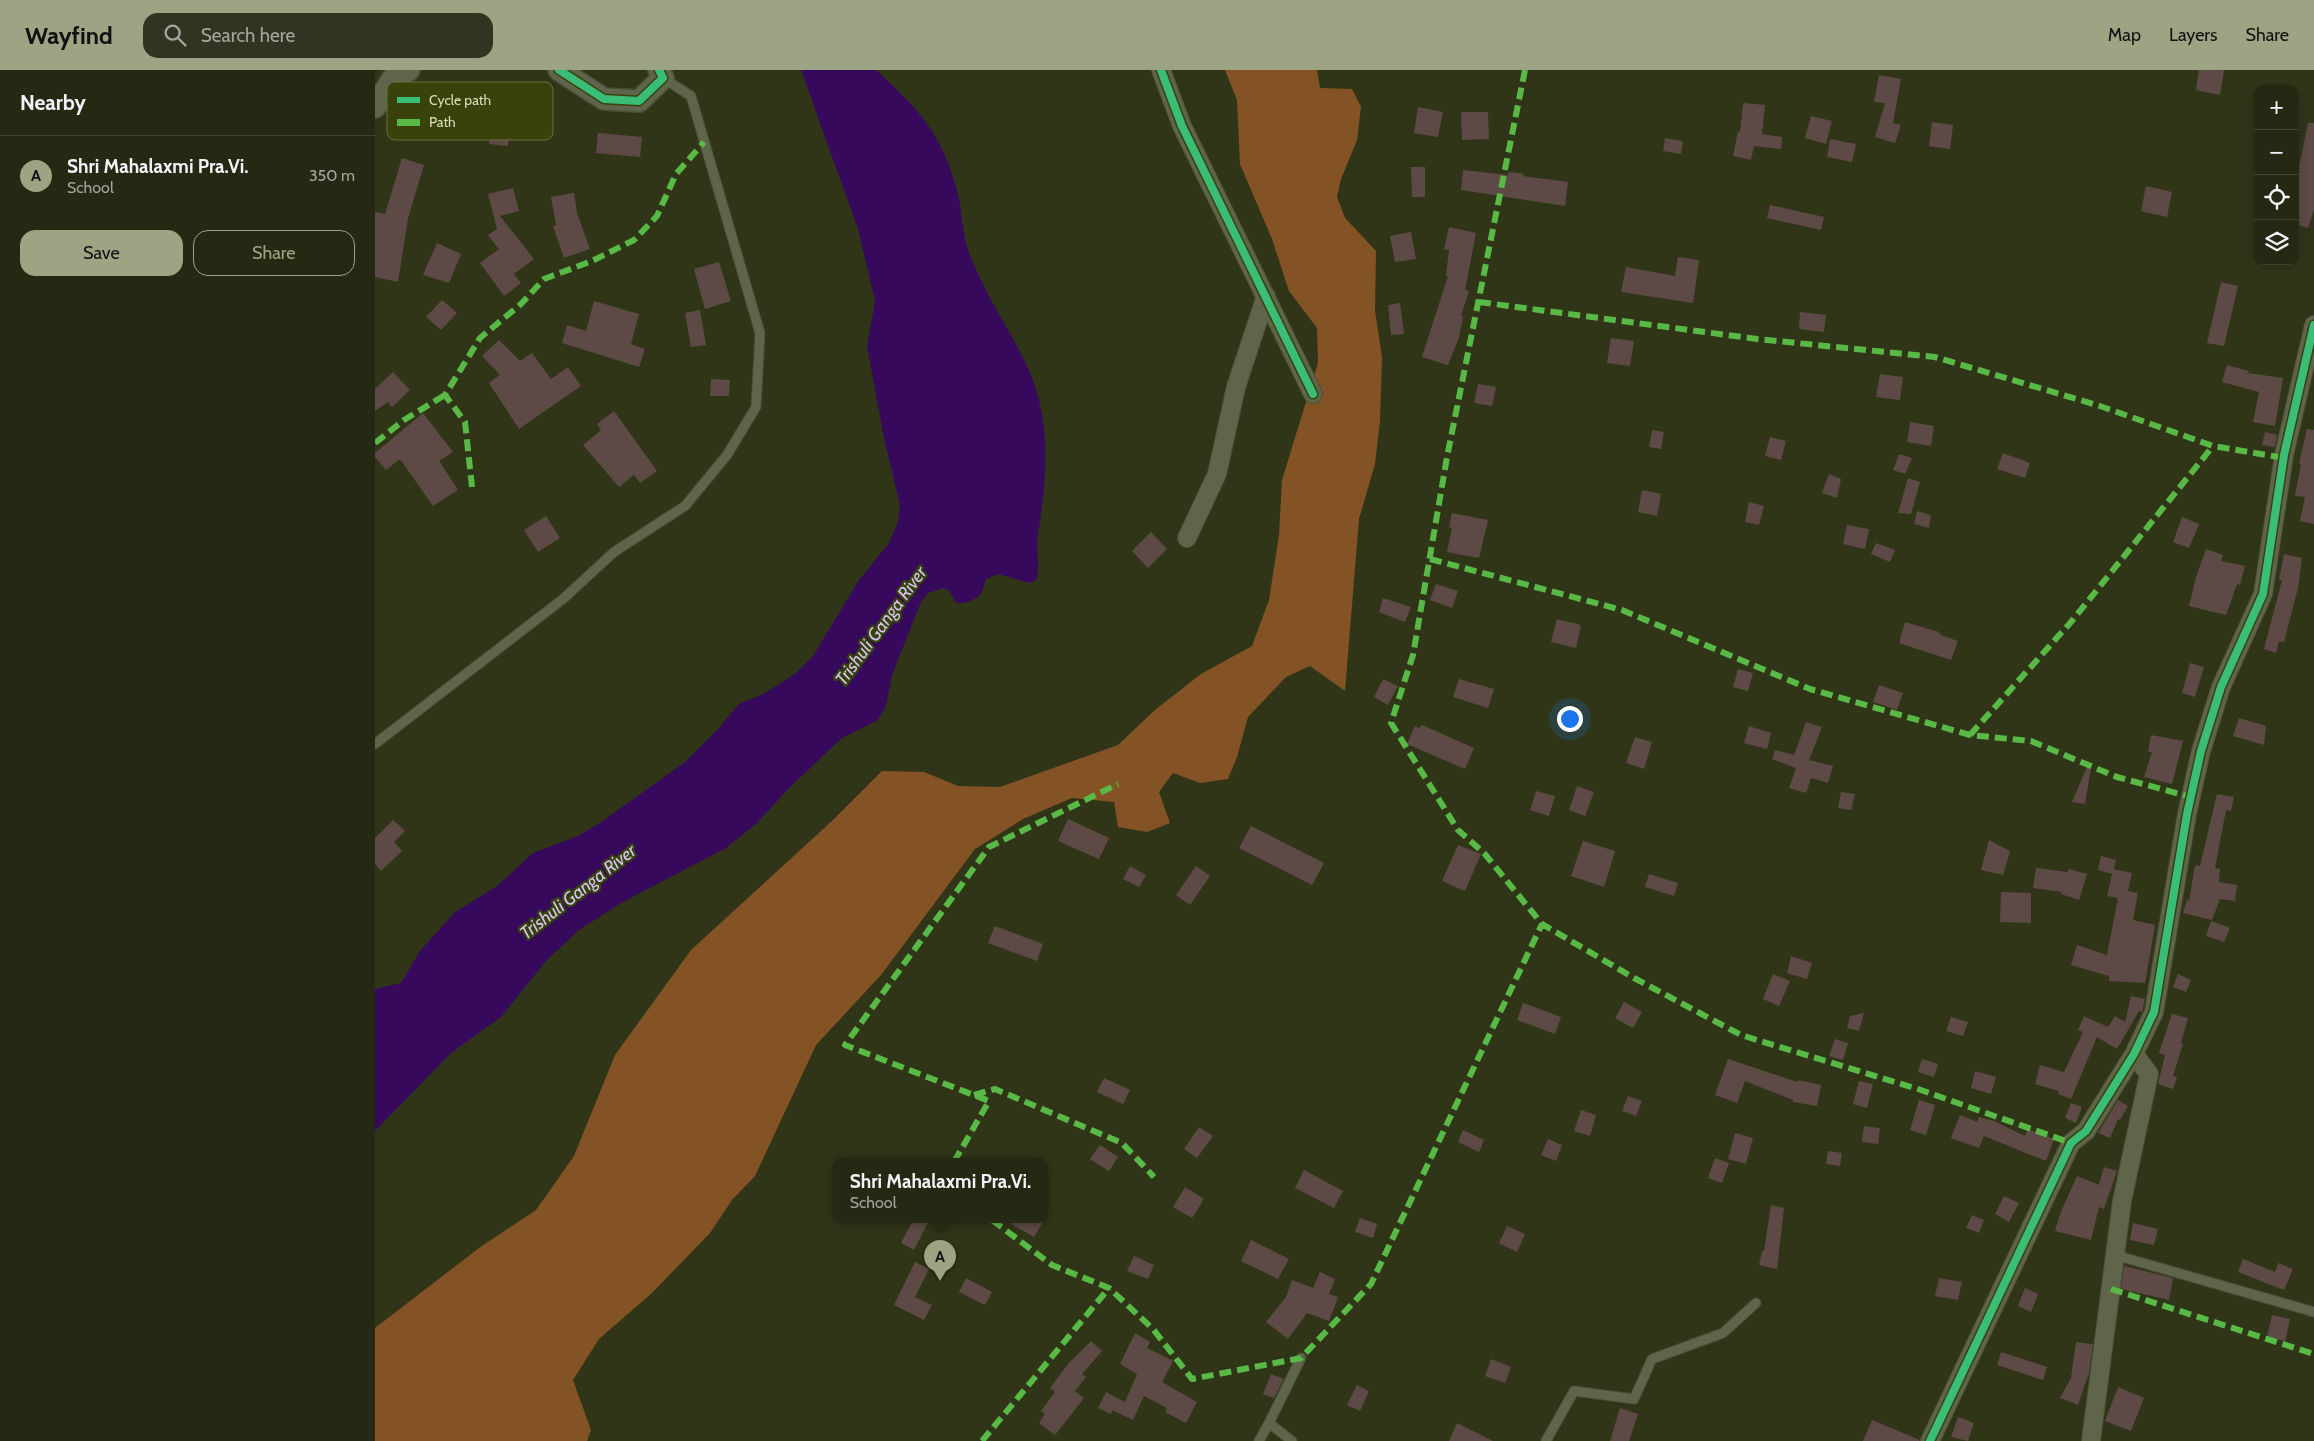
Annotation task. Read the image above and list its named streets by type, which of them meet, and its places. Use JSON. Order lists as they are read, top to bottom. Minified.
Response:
{"water":["Trishuli Ganga River"],"legend":["Cycle path","Path"],"page":{"header":"Wayfind","search":"Search here","nav":["Map","Layers","Share"],"heading":"Nearby","map_buttons":["+","−"],"list":[{"mark":"A","name":"Shri Mahalaxmi Pra.Vi.","note":"School","value":"350 m"}],"buttons":["Save","Share"],"popup":["Shri Mahalaxmi Pra.Vi.","School"],"pins":"A"}}
